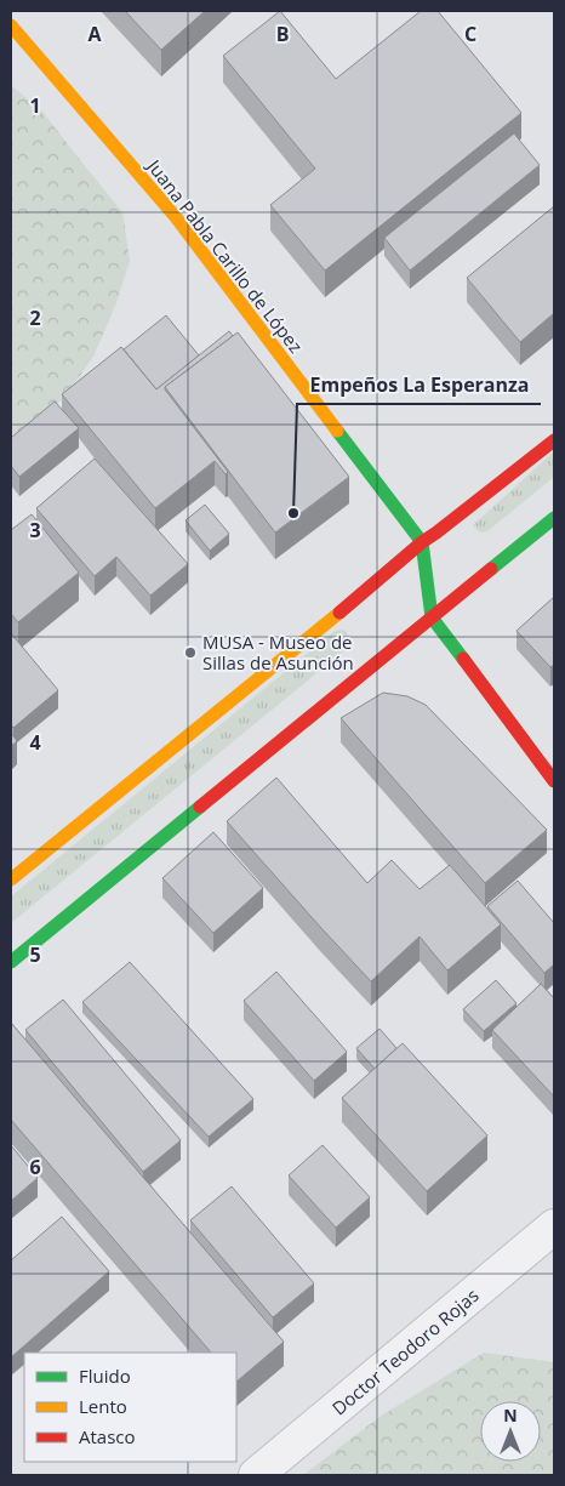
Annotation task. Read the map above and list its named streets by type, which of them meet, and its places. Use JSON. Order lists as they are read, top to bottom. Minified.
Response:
{"streets":{"main road":["Juana Pabla Carillo de López"],"street":["Doctor Teodoro Rojas"]},"places":["Empeños La Esperanza","MUSA - Museo de Sillas de Asunción"],"legend":["Fluido","Lento","Atasco"],"north":"top","grid":{"columns":["A","B","C"],"rows":["1","2","3","4","5","6"]}}
